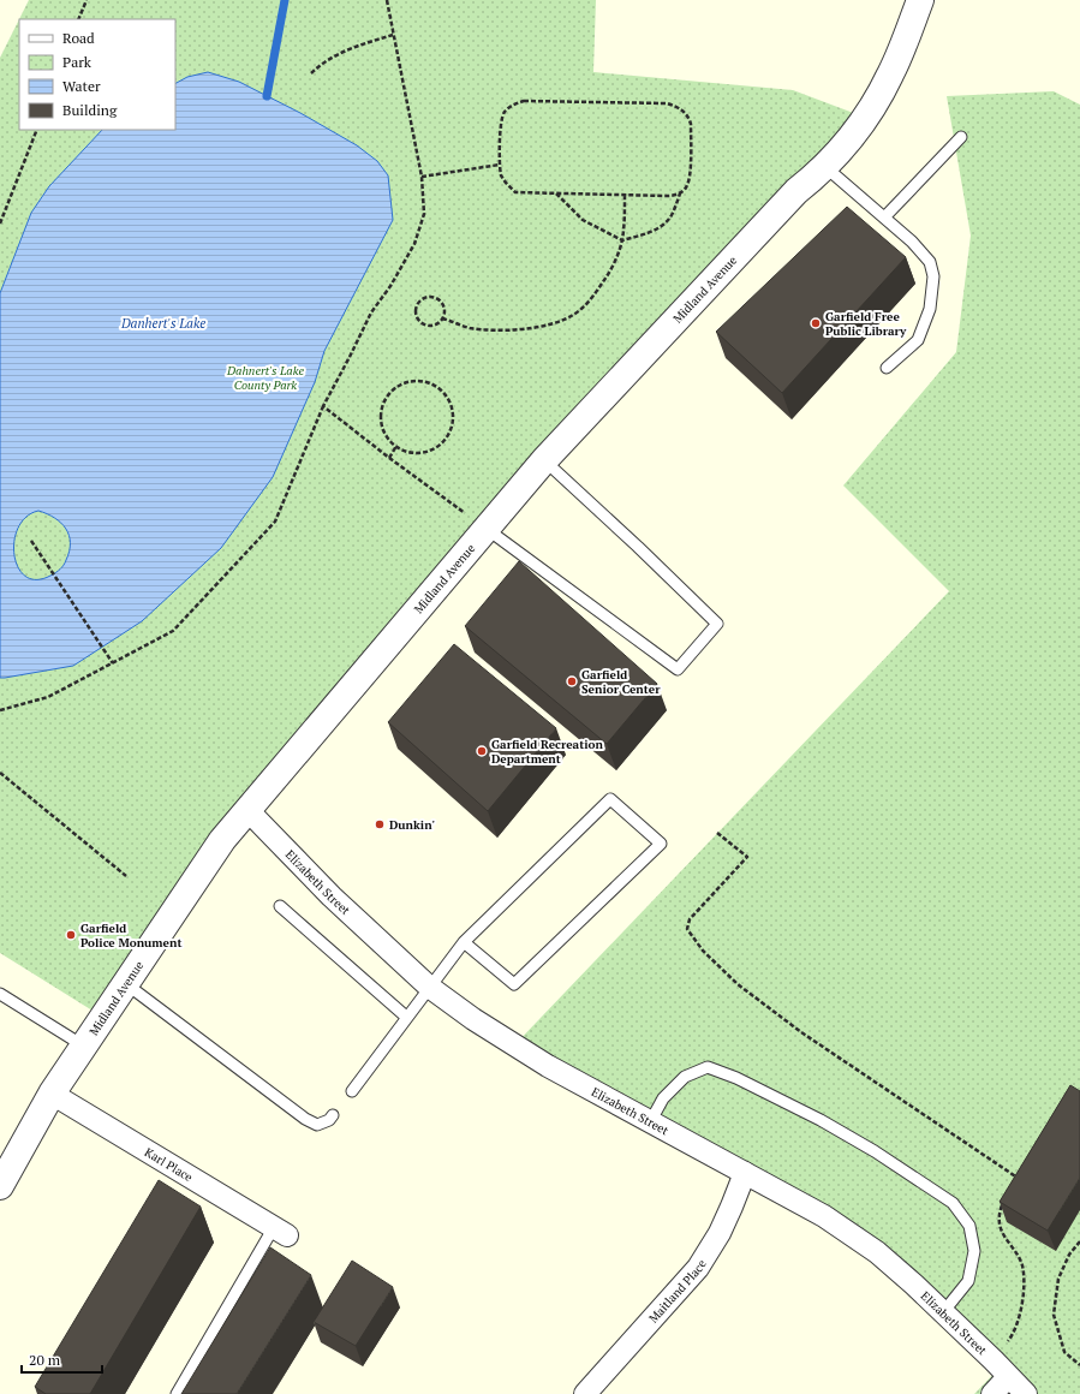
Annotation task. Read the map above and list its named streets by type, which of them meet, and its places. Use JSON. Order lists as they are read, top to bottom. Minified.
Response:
{"streets":{"street":["Midland Avenue","Elizabeth Street","Karl Place","Maitland Place"]},"crossings":[["Midland Avenue","Elizabeth Street"],["Midland Avenue","Karl Place"],["Elizabeth Street","Maitland Place"]],"water":["Danhert's Lake"],"parks":["Dahnert's Lake County Park"],"places":["Garfield Free Public Library","Garfield Senior Center","Garfield Recreation Department","Dunkin'","Garfield Police Monument"],"legend":["Road","Park","Water","Building"],"scale_bar":"20 m"}
